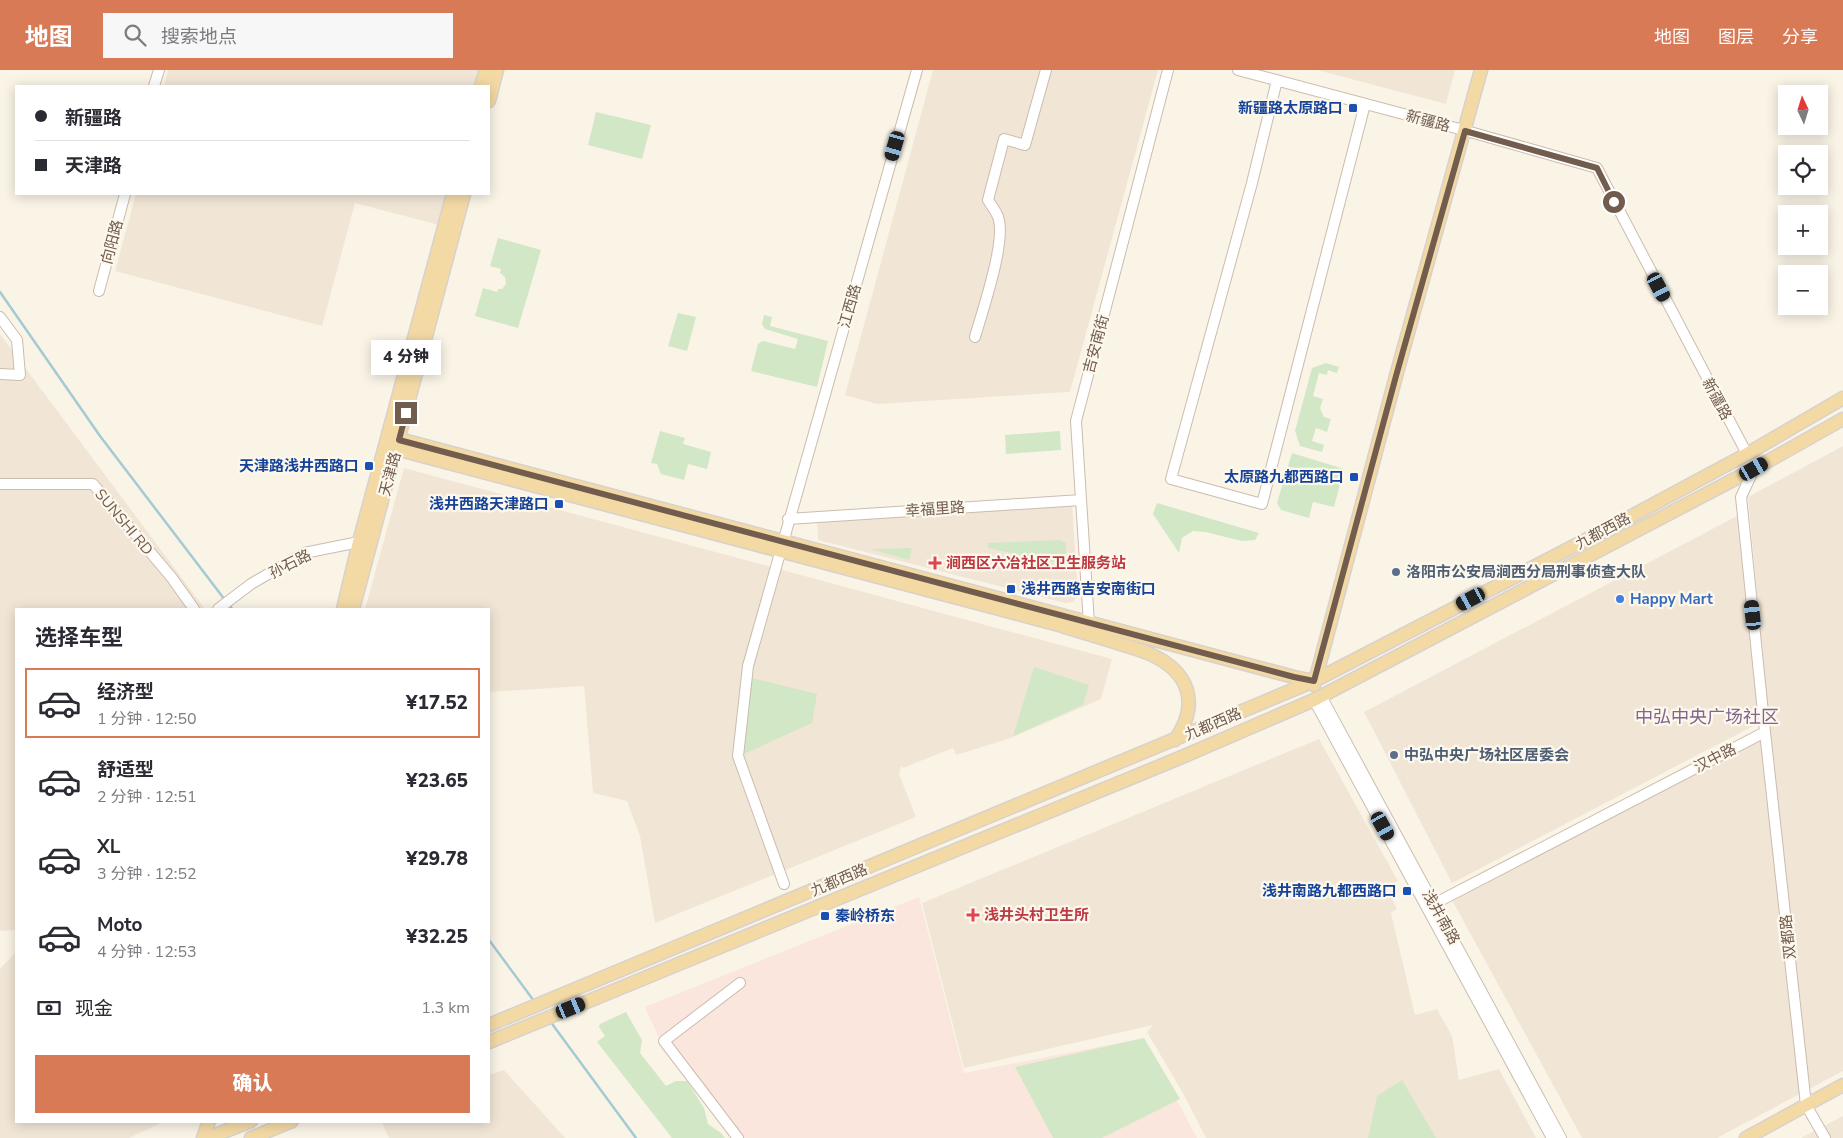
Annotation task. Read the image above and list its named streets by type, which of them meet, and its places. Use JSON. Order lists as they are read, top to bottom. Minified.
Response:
{"streets":{"main road":["天津路","九都西路"],"street":["新疆路","向阳路","江西路","吉安南街","幸福里路","SUNSHI RD","孙石路","汉中路","浅井南路","双都路"]},"crossings":[["新疆路","九都西路"],["江西路","幸福里路"],["吉安南街","幸福里路"],["天津路","孙石路"],["九都西路","浅井南路"],["汉中路","浅井南路"],["汉中路","双都路"]],"districts":["中弘中央广场社区"],"places":{"transit":["新疆路太原路口","天津路浅井西路口","太原路九都西路口","浅井西路天津路口","浅井西路吉安南街口","浅井南路九都西路口","秦岭桥东"],"health":["涧西区六冶社区卫生服务站","浅井头村卫生所"],"other":["洛阳市公安局涧西分局刑事侦查大队","Happy Mart","中弘中央广场社区居委会"]},"north":"top","page":{"header":"地图","search":"搜索地点","nav":["地图","图层","分享"],"map_buttons":["+","−"],"banner":["新疆路","天津路"],"bubble":"4 分钟","heading":"选择车型","list":[{"name":"经济型","note":"1 分钟 · 12:50","value":"¥17.52"},{"name":"舒适型","note":"2 分钟 · 12:51","value":"¥23.65"},{"name":"XL","note":"3 分钟 · 12:52","value":"¥29.78"},{"name":"Moto","note":"4 分钟 · 12:53","value":"¥32.25"}],"pay":["现金","1.3 km"],"buttons":"确认"}}
